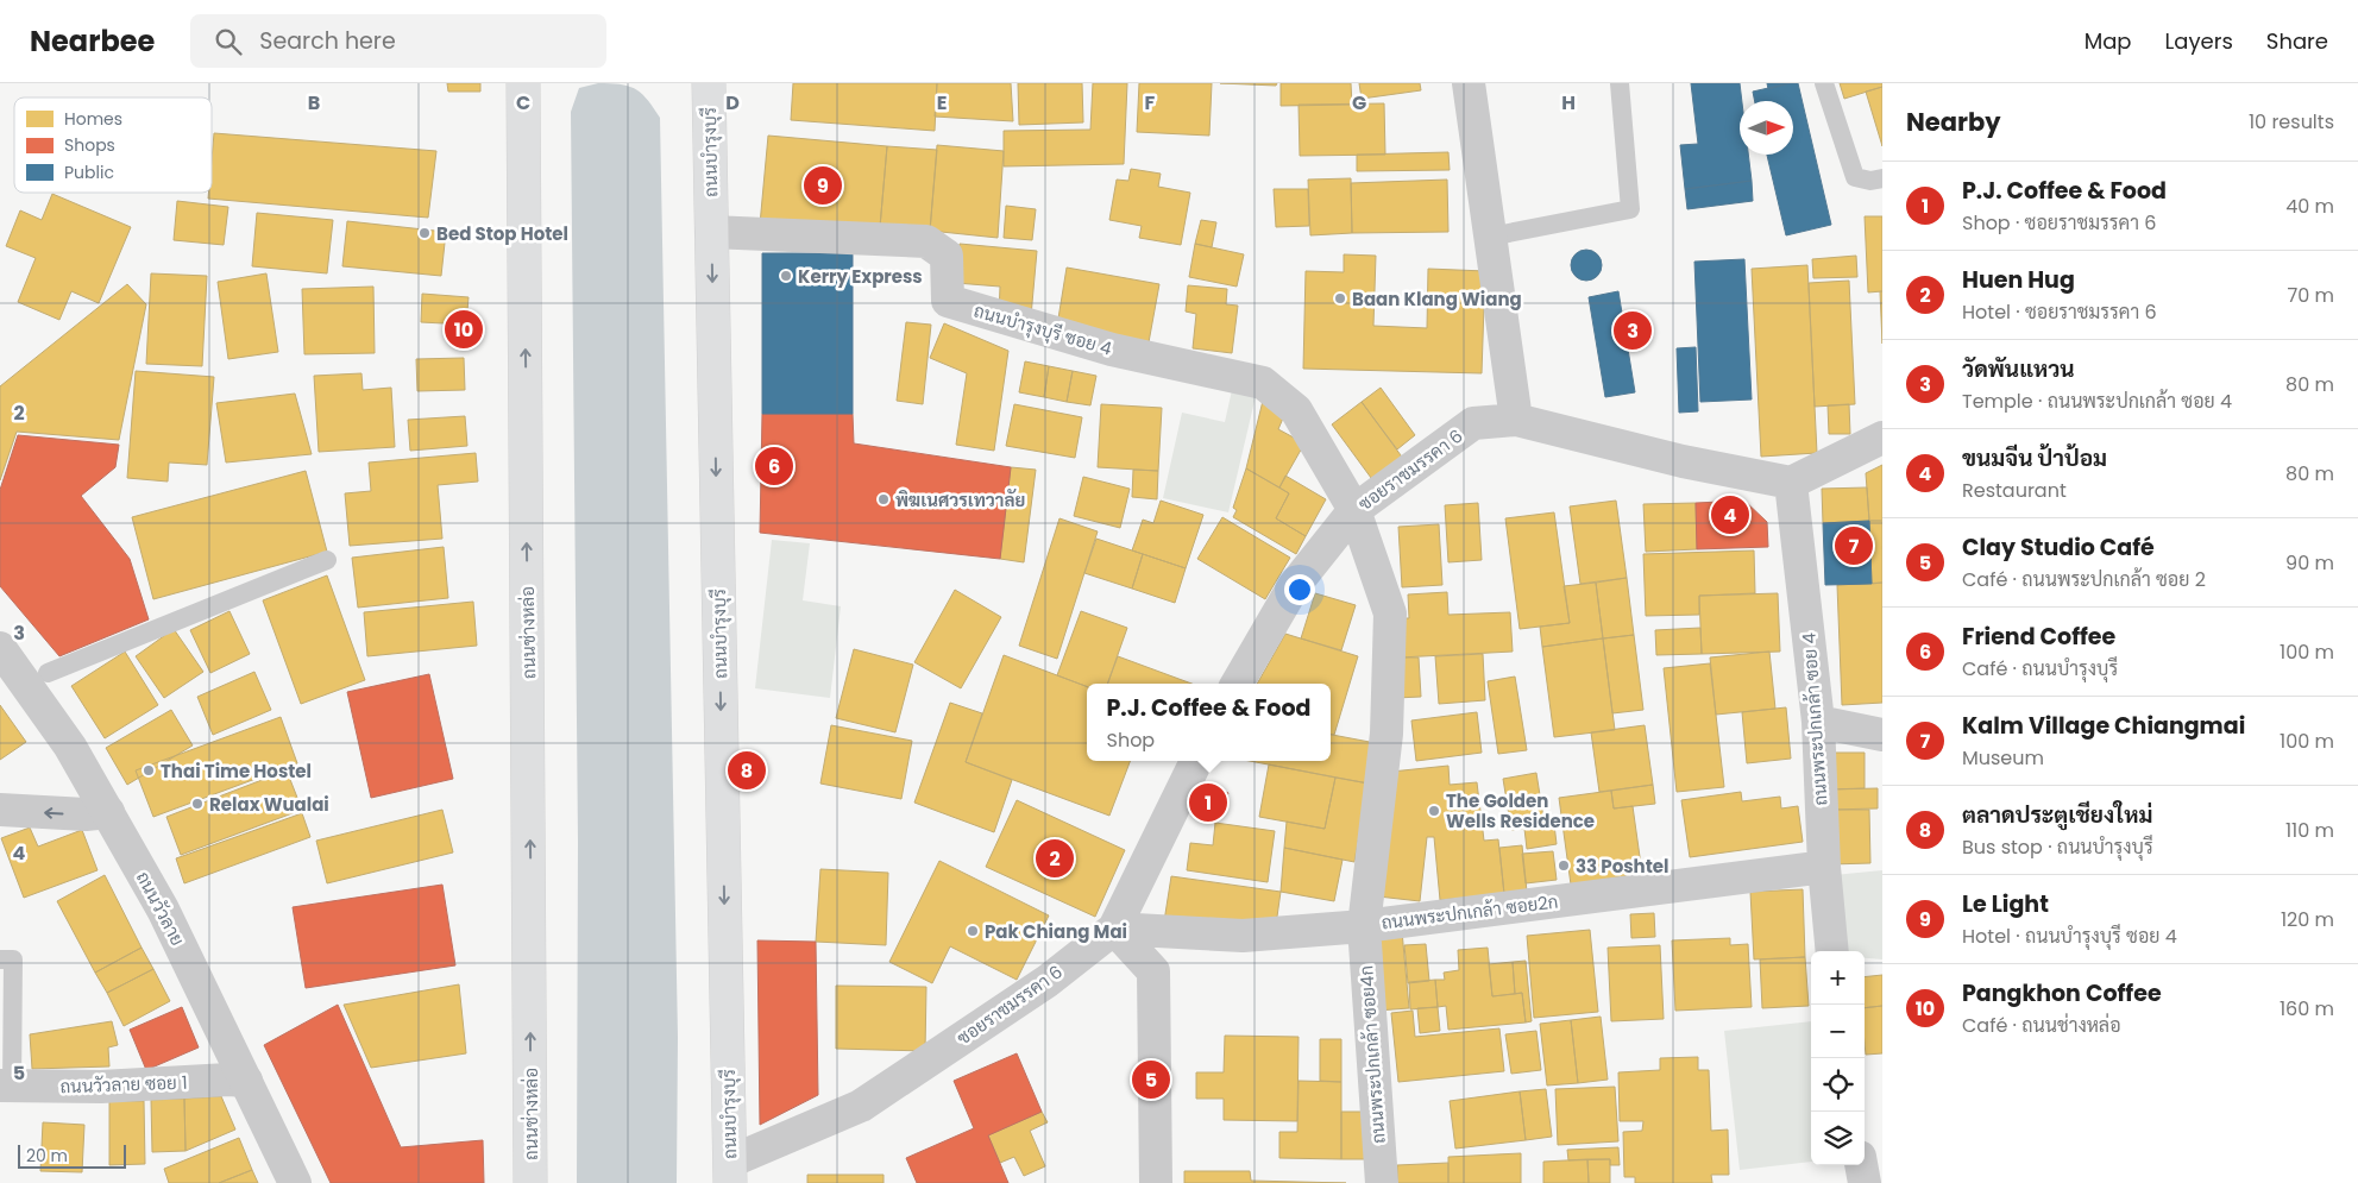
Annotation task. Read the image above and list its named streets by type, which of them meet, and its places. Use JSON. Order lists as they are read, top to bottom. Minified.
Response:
{"streets":{"main road":["ถนนบำรุงบุรี","ถนนช่างหล่อ"],"street":["ถนนบำรุงบุรี ซอย 4","ซอยราชมรรคา 6","ถนนพระปกเกล้า ซอย 4","ถนนวัวลาย","ถนนพระปกเกล้า ซอย2ก","ถนนพระปกเกล้า ซอย4ก","ถนนวัวลาย ซอย 1"]},"crossings":[["ถนนบำรุงบุรี","ถนนบำรุงบุรี ซอย 4"],["ถนนบำรุงบุรี","ซอยราชมรรคา 6"],["ถนนบำรุงบุรี ซอย 4","ซอยราชมรรคา 6"],["ถนนบำรุงบุรี ซอย 4","ถนนพระปกเกล้า ซอย4ก"],["ซอยราชมรรคา 6","ถนนพระปกเกล้า ซอย2ก"],["ซอยราชมรรคา 6","ถนนพระปกเกล้า ซอย4ก"],["ถนนพระปกเกล้า ซอย 4","ถนนพระปกเกล้า ซอย2ก"],["ถนนวัวลาย","ถนนวัวลาย ซอย 1"],["ถนนพระปกเกล้า ซอย2ก","ถนนพระปกเกล้า ซอย4ก"]],"one_way":["ถนนบำรุงบุรี","ถนนช่างหล่อ"],"places":["Bed Stop Hotel","Kerry Express","Baan Klang Wiang","พิฆเนศวรเทวาลัย","Thai Time Hostel","Relax Wualai","The Golden Wells Residence","33 Poshtel","Pak Chiang Mai"],"legend":["Homes","Shops","Public"],"scale_bar":"20 m","north":"right","page":{"header":"Nearbee","search":"Search here","nav":["Map","Layers","Share"],"heading":["Nearby","10 results"],"list":[{"mark":"1","name":"P.J. Coffee & Food","note":"Shop · ซอยราชมรรคา 6","value":"40 m"},{"mark":"2","name":"Huen Hug","note":"Hotel · ซอยราชมรรคา 6","value":"70 m"},{"mark":"3","name":"วัดพันแหวน","note":"Temple · ถนนพระปกเกล้า ซอย 4","value":"80 m"},{"mark":"4","name":"ขนมจีน ป้าป้อม","note":"Restaurant","value":"80 m"},{"mark":"5","name":"Clay Studio Café","note":"Café · ถนนพระปกเกล้า ซอย 2","value":"90 m"},{"mark":"6","name":"Friend Coffee","note":"Café · ถนนบำรุงบุรี","value":"100 m"},{"mark":"7","name":"Kalm Village Chiangmai","note":"Museum","value":"100 m"},{"mark":"8","name":"ตลาดประตูเชียงใหม่","note":"Bus stop · ถนนบำรุงบุรี","value":"110 m"},{"mark":"9","name":"Le Light","note":"Hotel · ถนนบำรุงบุรี ซอย 4","value":"120 m"},{"mark":"10","name":"Pangkhon Coffee","note":"Café · ถนนช่างหล่อ","value":"160 m"}],"pins":["9","10","3","6","4","7","8","1","2","5"],"popup":["P.J. Coffee & Food","Shop"],"map_buttons":["+","−"],"scale":"20 m"},"grid":{"columns":["B","C","D","E","F","G","H"],"rows":["2","3","4","5"]}}
